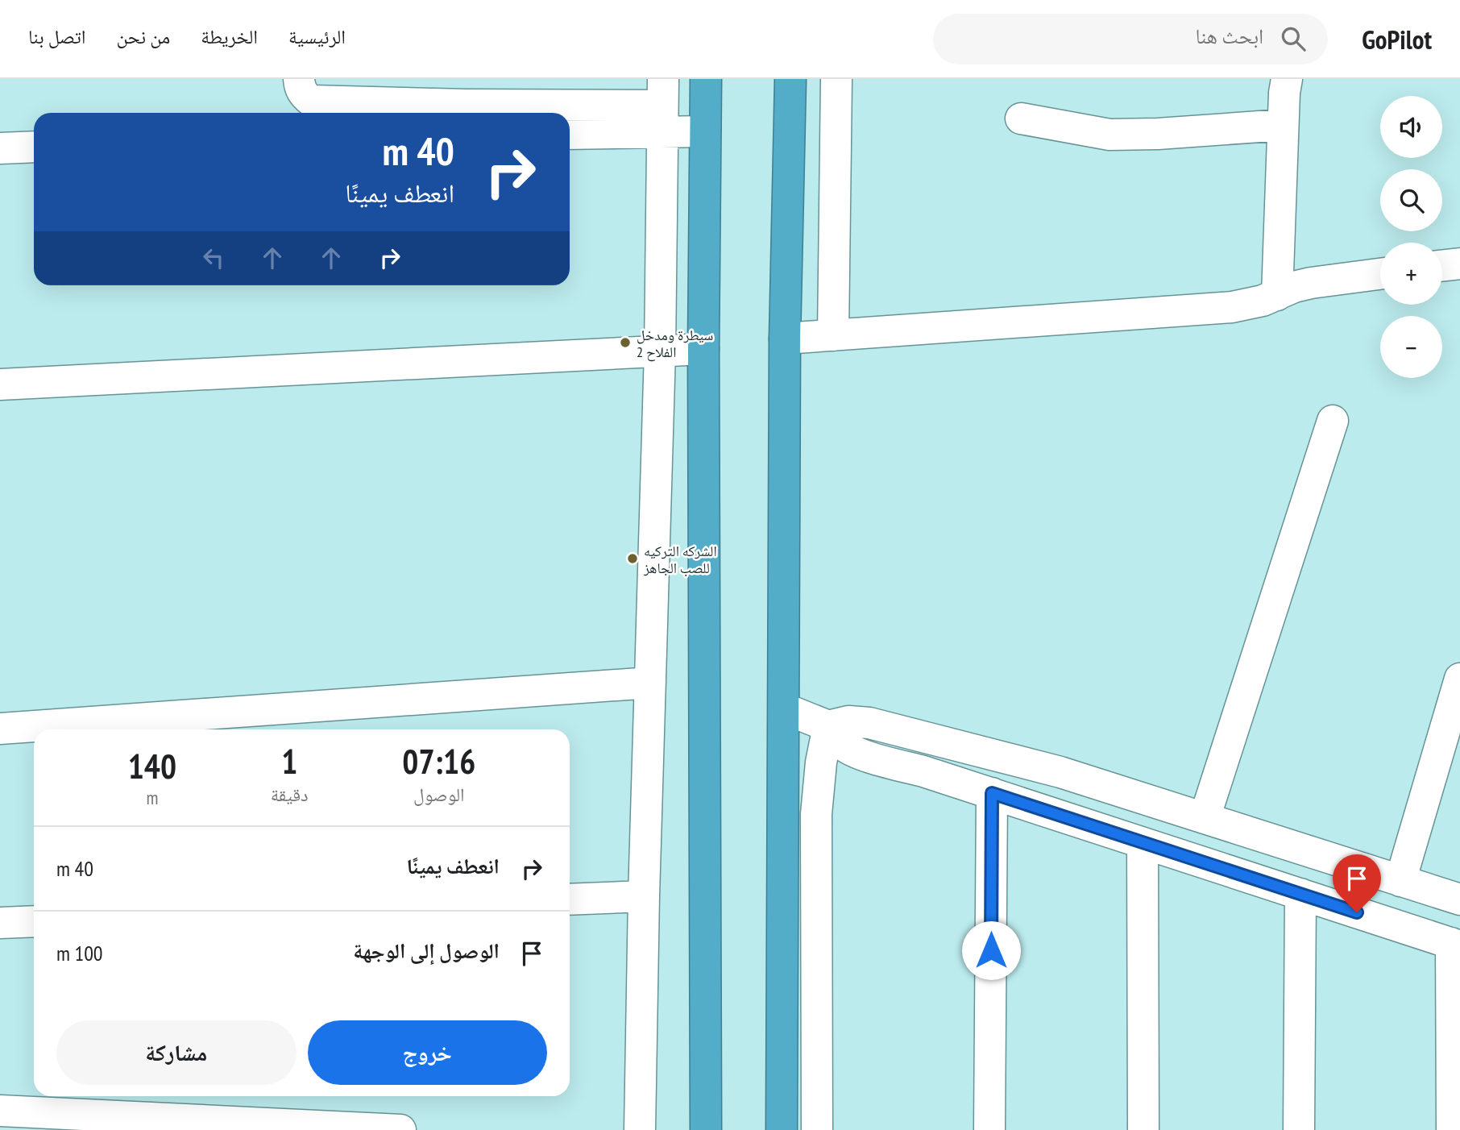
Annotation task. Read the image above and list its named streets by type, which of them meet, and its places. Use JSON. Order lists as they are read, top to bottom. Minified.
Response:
{"places":["سيطرة ومدخل الفلاح 2","الشركه التركيه للصب الجاهز"],"page":{"header":"GoPilot","search":"ابحث هنا","nav":["الرئيسية","الخريطة","من نحن","اتصل بنا"],"map_buttons":["+","−"],"turn":["40 m","انعطف يمينًا"],"eta":["07:16","الوصول","1","دقيقة","140","m"],"list":[{"name":"انعطف يمينًا","value":"40 m"},{"name":"الوصول إلى الوجهة","value":"100 m"}],"buttons":["خروج","مشاركة"]}}
